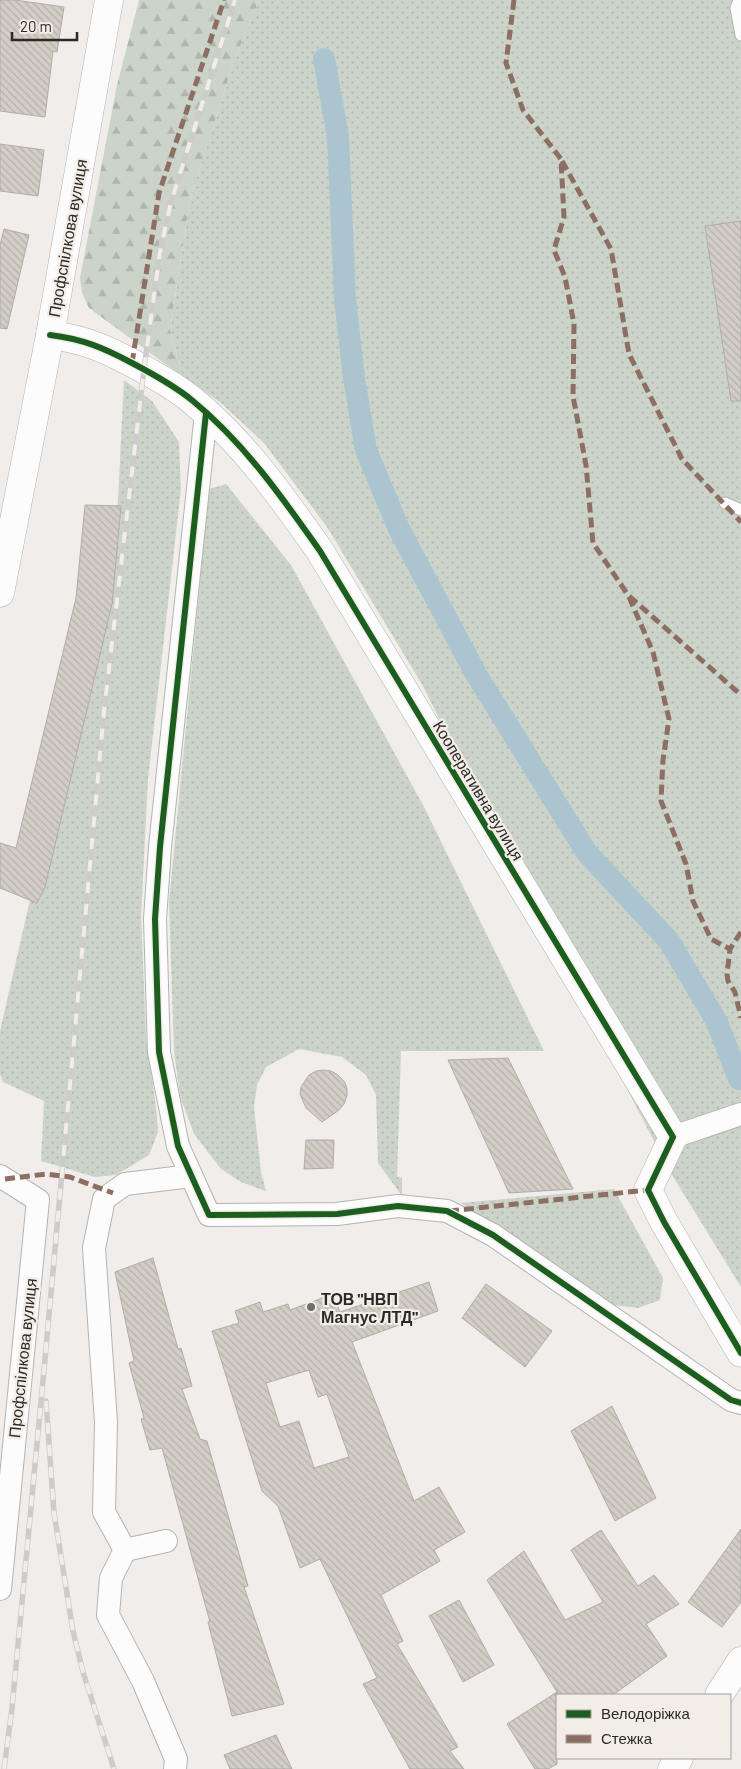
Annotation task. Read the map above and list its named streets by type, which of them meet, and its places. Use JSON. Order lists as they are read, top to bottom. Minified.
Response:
{"streets":{"street":["Профспілкова вулиця","Кооперативна вулиця"]},"crossings":[["Профспілкова вулиця","Кооперативна вулиця"]],"places":["ТОВ \"НВП Магнус ЛТД\""],"legend":["Велодоріжка","Стежка"],"scale_bar":"20 m"}
